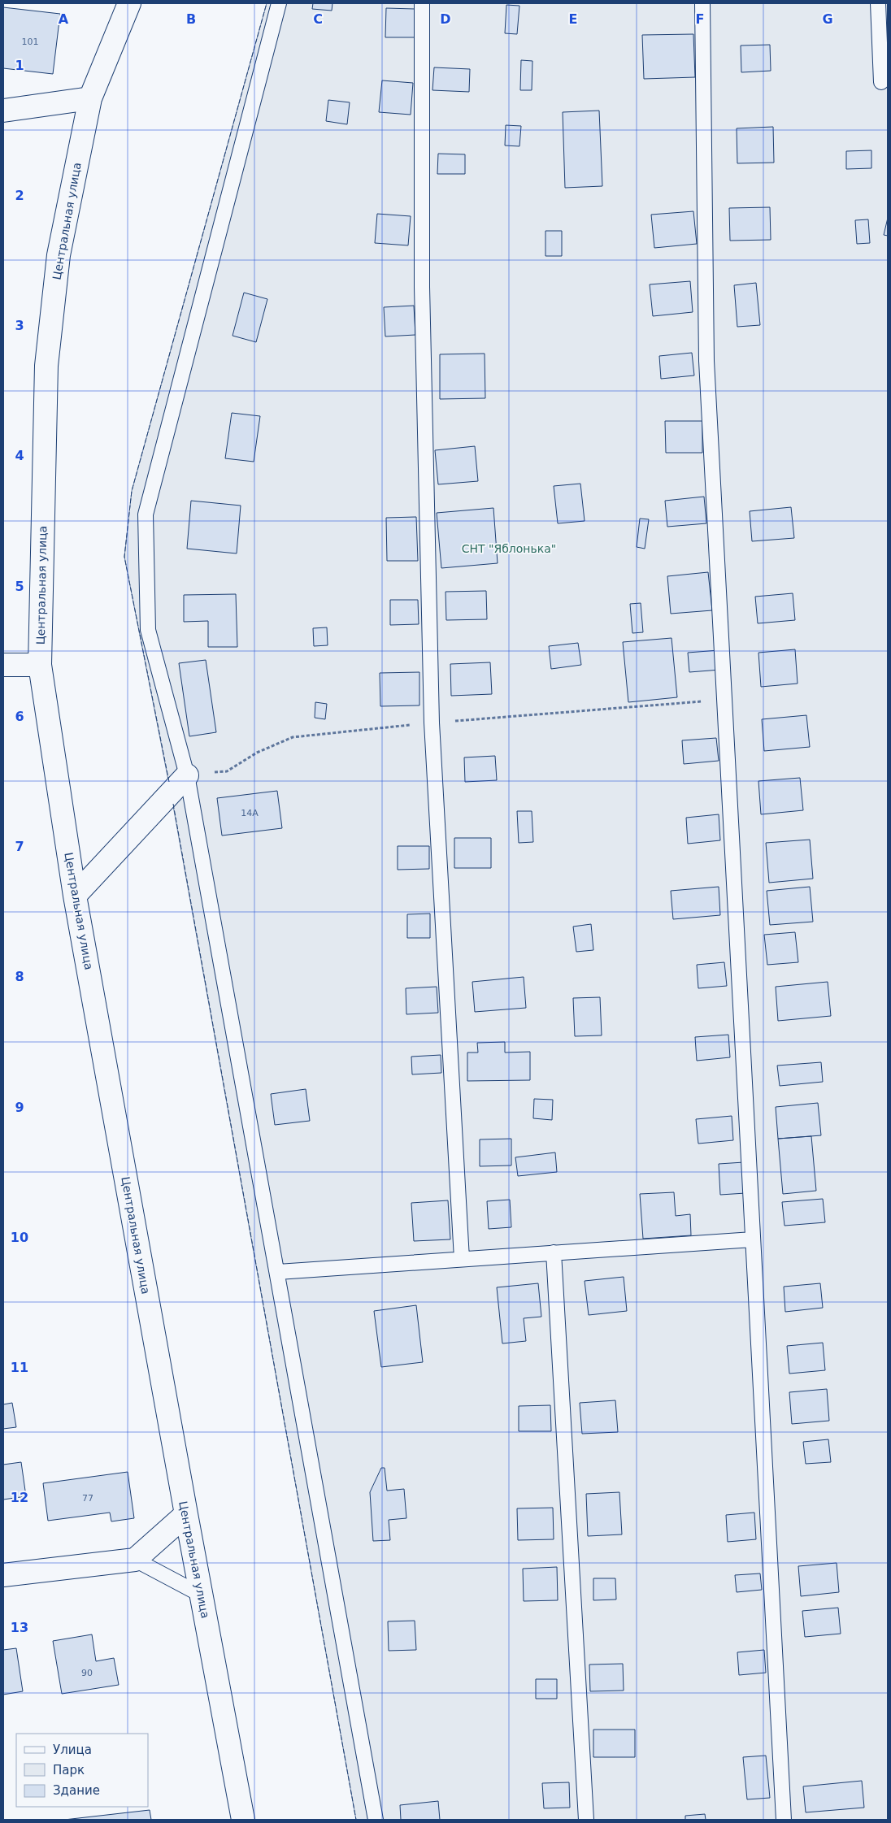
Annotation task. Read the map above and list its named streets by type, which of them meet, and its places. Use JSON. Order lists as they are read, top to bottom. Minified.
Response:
{"streets":{"street":["Центральная улица"]},"parks":["СНТ \"Яблонька\""],"house_numbers":["101","14А","77","90"],"legend":["Улица","Парк","Здание"],"grid":{"columns":["A","B","C","D","E","F","G"],"rows":["1","2","3","4","5","6","7","8","9","10","11","12","13"]}}
